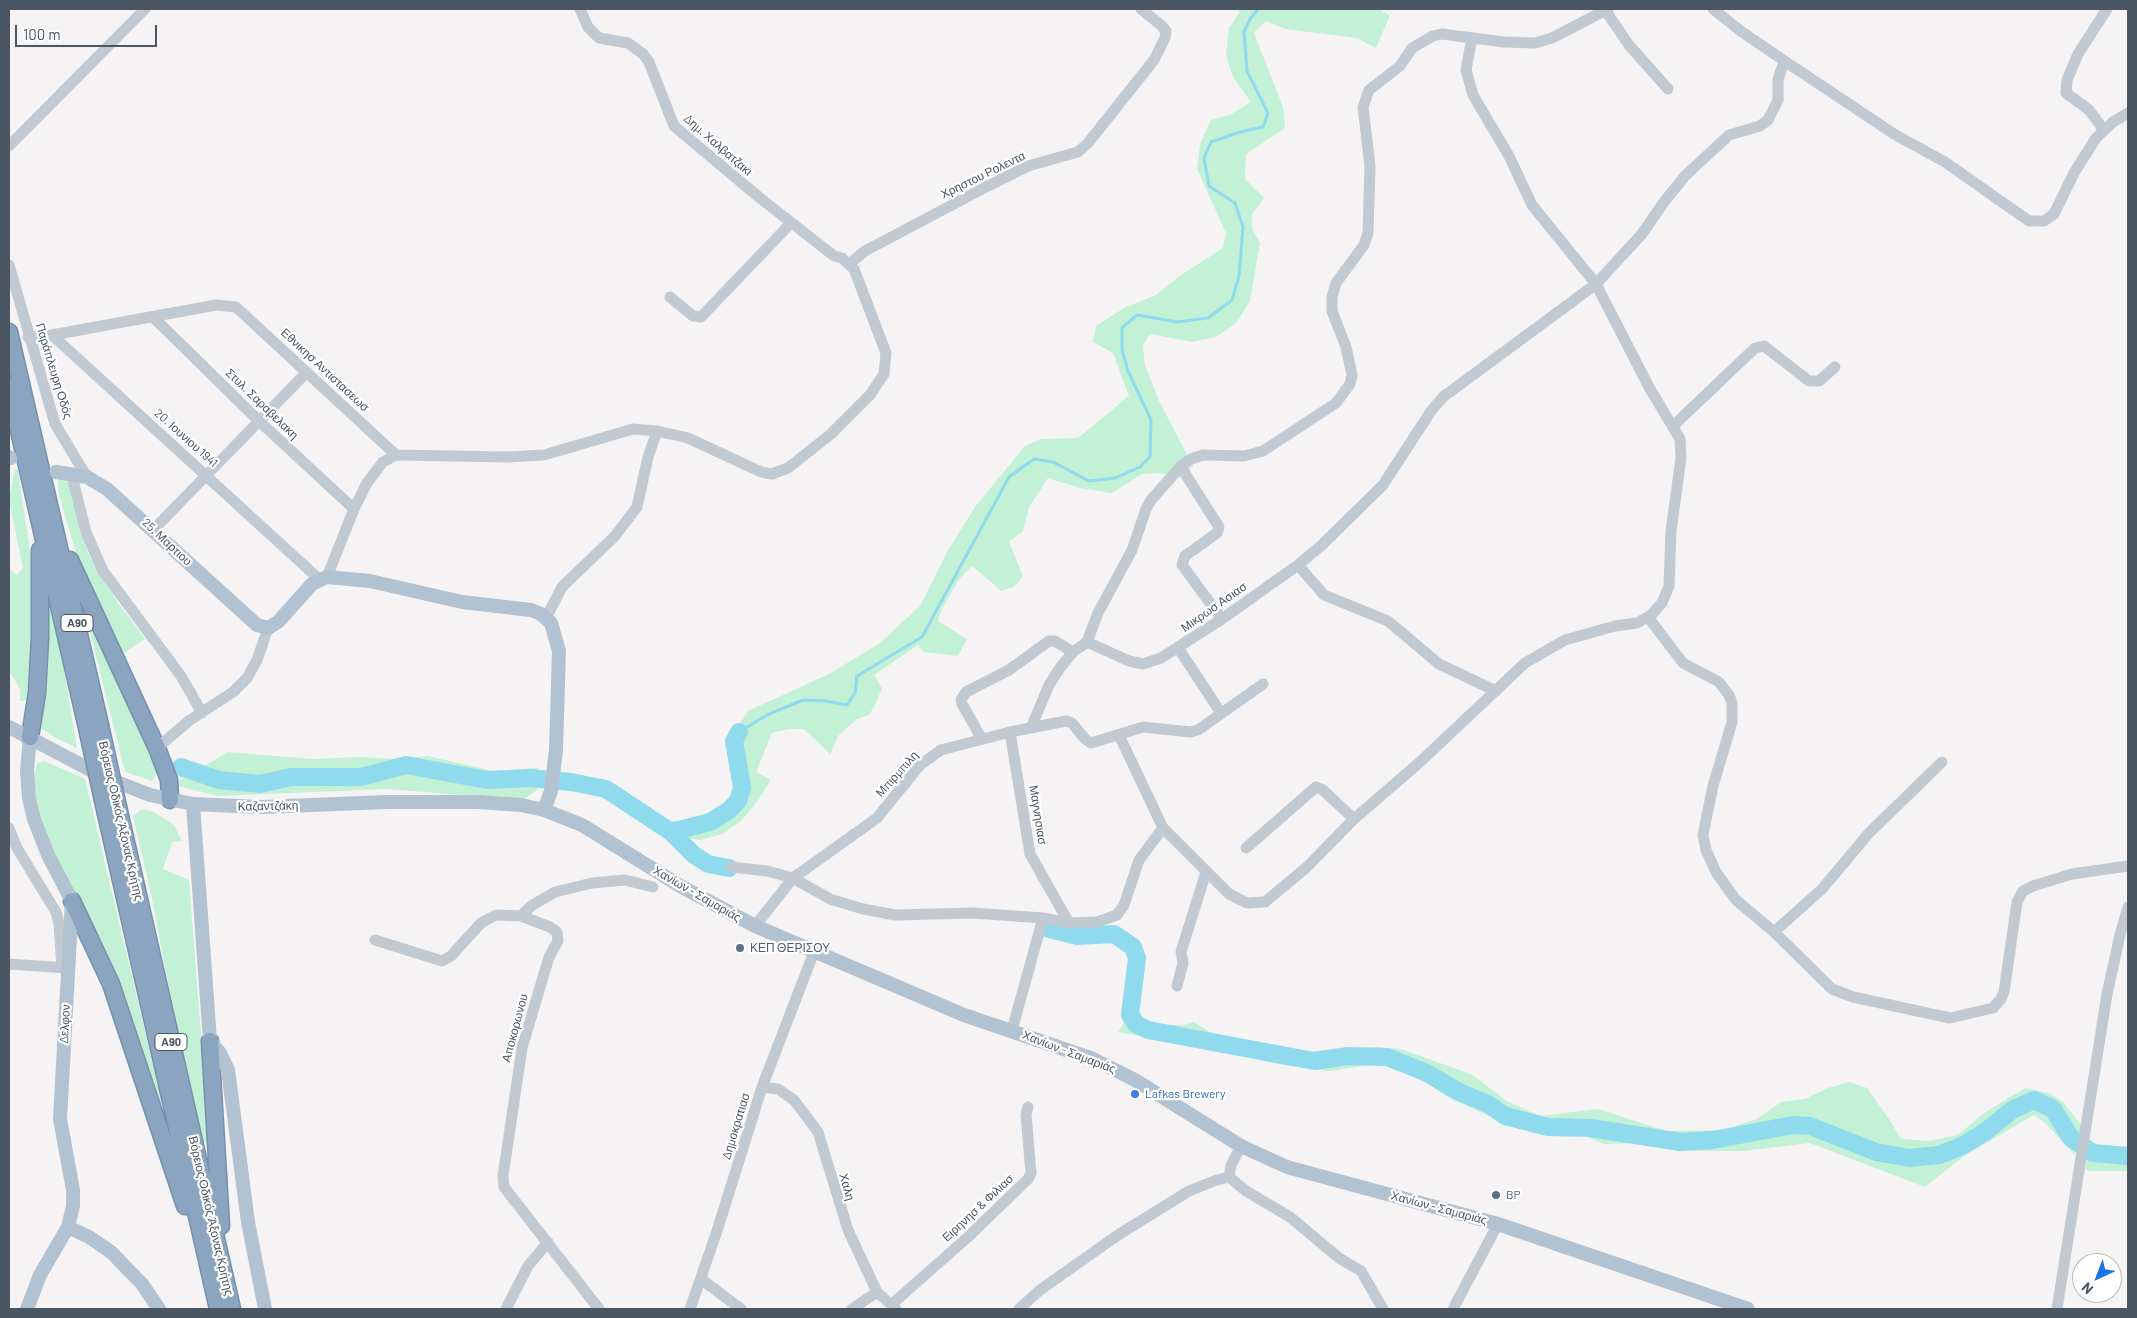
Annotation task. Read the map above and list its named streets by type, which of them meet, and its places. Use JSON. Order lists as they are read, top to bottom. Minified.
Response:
{"streets":{"highway":["Α90","Βόρειος Οδικός Άξονας Κρήτης"],"main road":["25. Μαρτιου","Καζαντζάκη","Χανίων - Σαμαριάς","Δελφον"],"street":["Δημ. Χαλβατζακι","Χρηστου Ρολεντα","Εθνικησ Αντιστασεωσ","Παράπλευρη Οδός","Στυλ. Σαραβελακη","20. Ιουνιου 1941","Μικρωσ Ασιασ","Μπιρμπιλη","Μαγνησιασ","Αποκορωνου","Δημοκρατιασ","Χαλη","Ειρηνησ & Φιλιασ"]},"crossings":[["Δημ. Χαλβατζακι","Χρηστου Ρολεντα"],["Εθνικησ Αντιστασεωσ","Στυλ. Σαραβελακη"],["Παράπλευρη Οδός","25. Μαρτιου"],["Μπιρμπιλη","Μαγνησιασ"],["Μπιρμπιλη","Χανίων - Σαμαριάς"],["Καζαντζάκη","Χανίων - Σαμαριάς"],["Χανίων - Σαμαριάς","Δημοκρατιασ"],["Δημοκρατιασ","Χαλη"],["Χαλη","Ειρηνησ & Φιλιασ"]],"places":["ΚΕΠ ΘΕΡΙΣΟΥ","Lafkas Brewery","BP"],"scale_bar":"100 m","north":"bottom left"}
